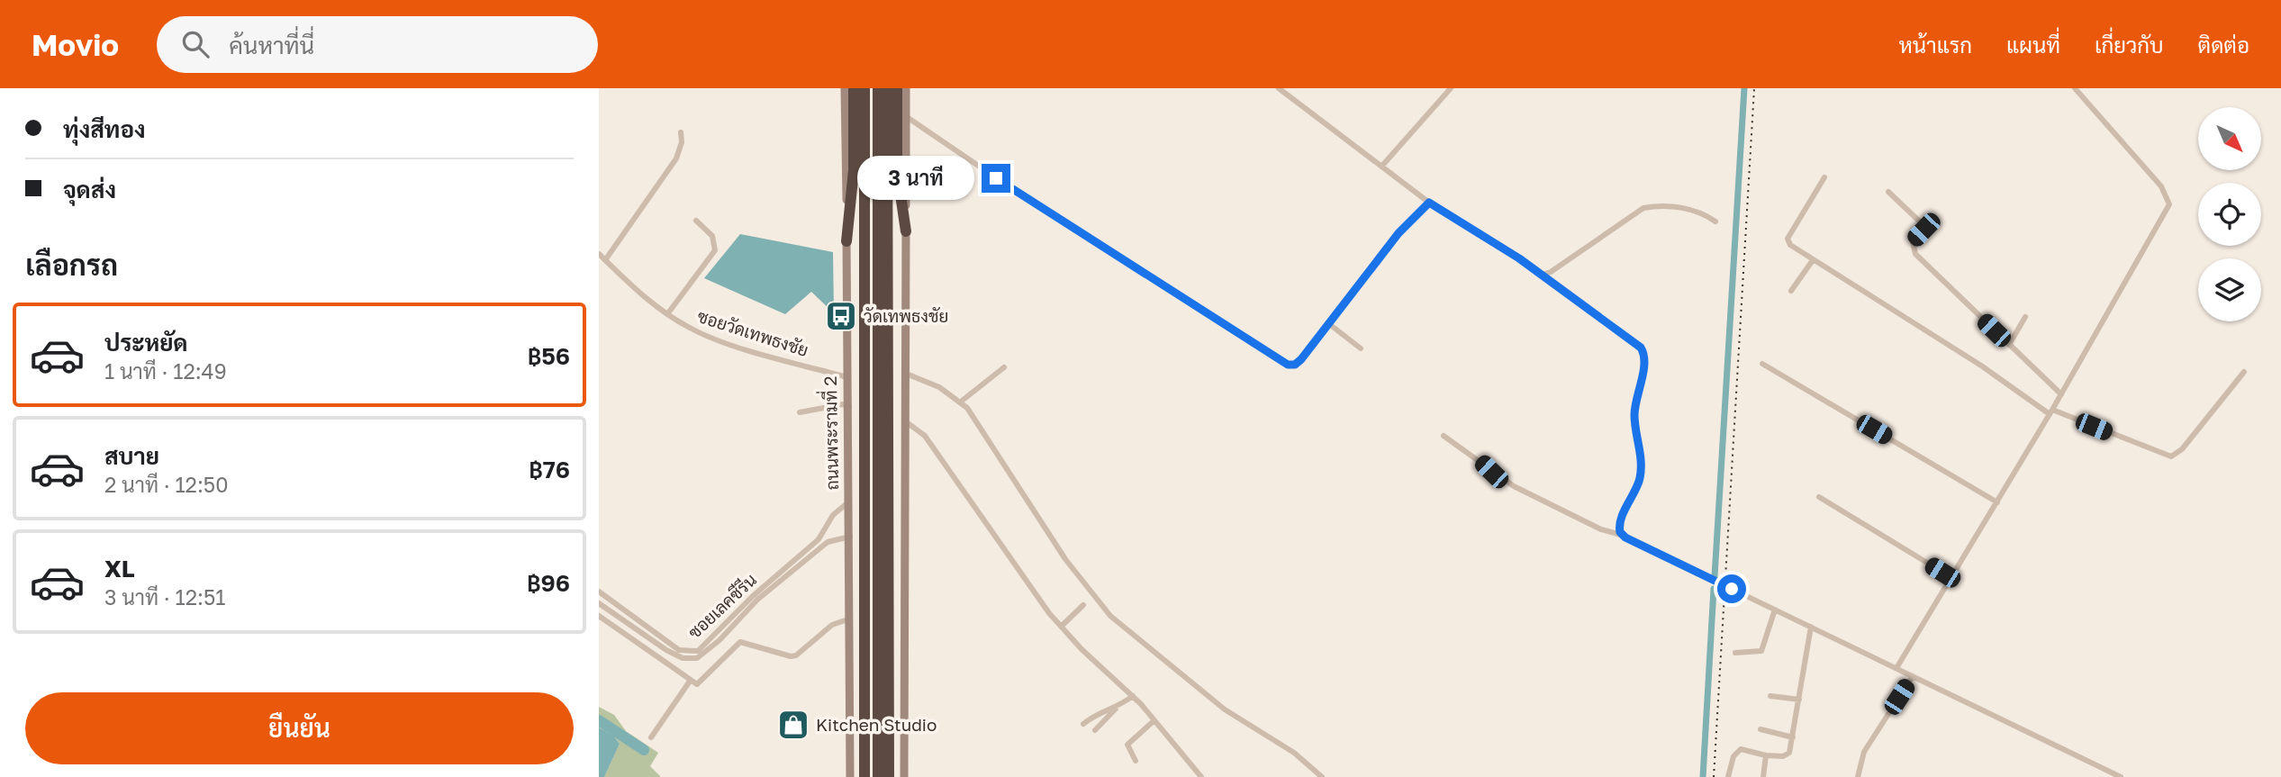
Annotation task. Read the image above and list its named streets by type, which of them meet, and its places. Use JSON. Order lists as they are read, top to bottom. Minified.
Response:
{"streets":{"highway":["ถนนพระรามที่ 2"],"street":["ซอยวัดเทพธงชัย","ซอยเลคซีรีน"]},"crossings":[["ซอยวัดเทพธงชัย","ถนนพระรามที่ 2"],["ถนนพระรามที่ 2","ซอยเลคซีรีน"]],"places":{"bus stop":["วัดเทพธงชัย"],"shop":["Kitchen Studio"]},"north":"bottom right","page":{"header":"Movio","search":"ค้นหาที่นี่","nav":["หน้าแรก","แผนที่","เกี่ยวกับ","ติดต่อ"],"banner":["ทุ่งสีทอง","จุดส่ง"],"bubble":"3 นาที","heading":"เลือกรถ","list":[{"name":"ประหยัด","note":"1 นาที · 12:49","value":"฿56"},{"name":"สบาย","note":"2 นาที · 12:50","value":"฿76"},{"name":"XL","note":"3 นาที · 12:51","value":"฿96"}],"buttons":"ยืนยัน"}}
